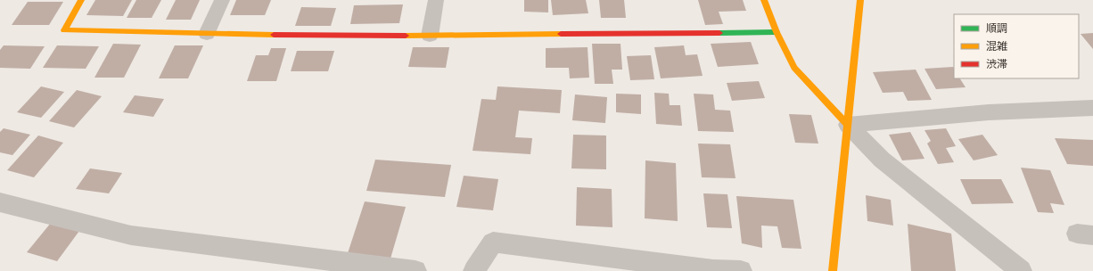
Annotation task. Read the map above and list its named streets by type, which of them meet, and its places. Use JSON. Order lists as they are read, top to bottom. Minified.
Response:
{"legend":["順調","混雑","渋滞"]}
